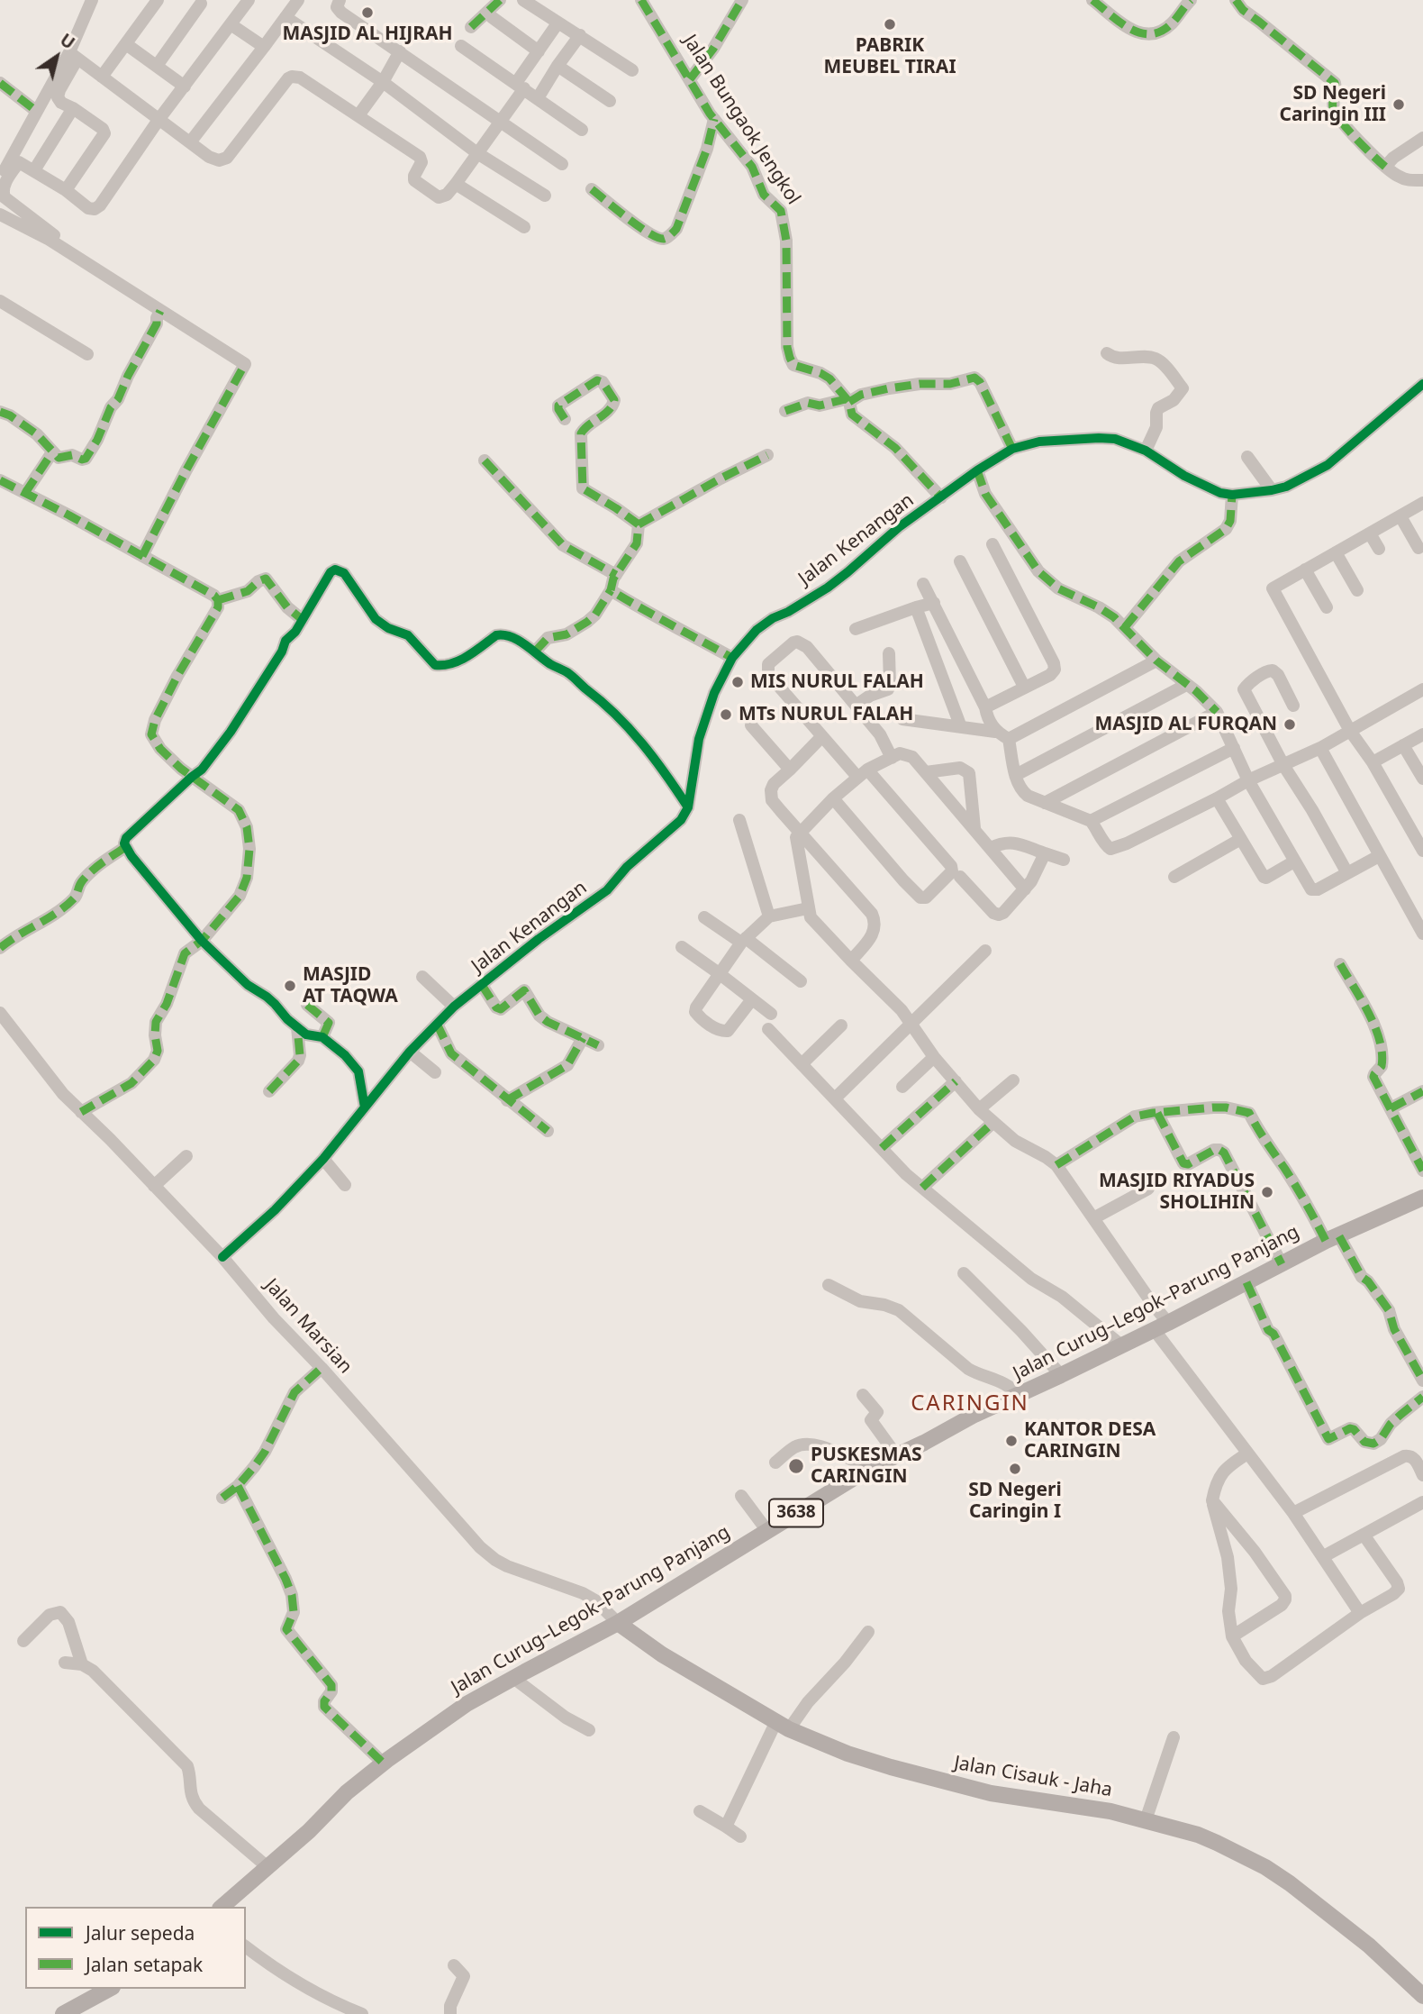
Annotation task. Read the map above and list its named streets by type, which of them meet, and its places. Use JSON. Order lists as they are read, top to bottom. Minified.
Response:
{"streets":{"main road":["Jalan Curug–Legok–Parung Panjang","3638","Jalan Cisauk - Jaha"],"street":["Jalan Bungaok Jengkol","Jalan Kenangan","Jalan Marsian"]},"crossings":[["Jalan Bungaok Jengkol","Jalan Kenangan"],["Jalan Kenangan","Jalan Marsian"],["Jalan Curug–Legok–Parung Panjang","Jalan Marsian"],["Jalan Curug–Legok–Parung Panjang","Jalan Cisauk - Jaha"],["Jalan Marsian","Jalan Cisauk - Jaha"]],"districts":["CARINGIN"],"places":["MASJID AL HIJRAH","PABRIK MEUBEL TIRAI","SD Negeri Caringin III","MIS NURUL FALAH","MTs NURUL FALAH","MASJID AL FURQAN","MASJID AT TAQWA","MASJID RIYADUS SHOLIHIN","KANTOR DESA CARINGIN","PUSKESMAS CARINGIN","SD Negeri Caringin I"],"legend":["Jalur sepeda","Jalan setapak"],"north":"top right"}
